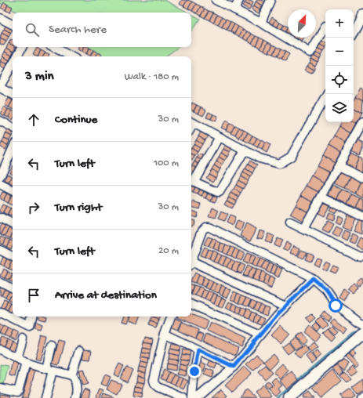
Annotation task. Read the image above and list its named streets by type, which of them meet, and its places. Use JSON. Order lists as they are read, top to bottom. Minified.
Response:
{"north":"top right","page":{"map_buttons":["+","−"],"search":"Search here","heading":["3 min","Walk · 180 m"],"list":[["Continue","30 m"],["Turn left","100 m"],["Turn right","30 m"],["Turn left","20 m"],"Arrive at destination"]}}
